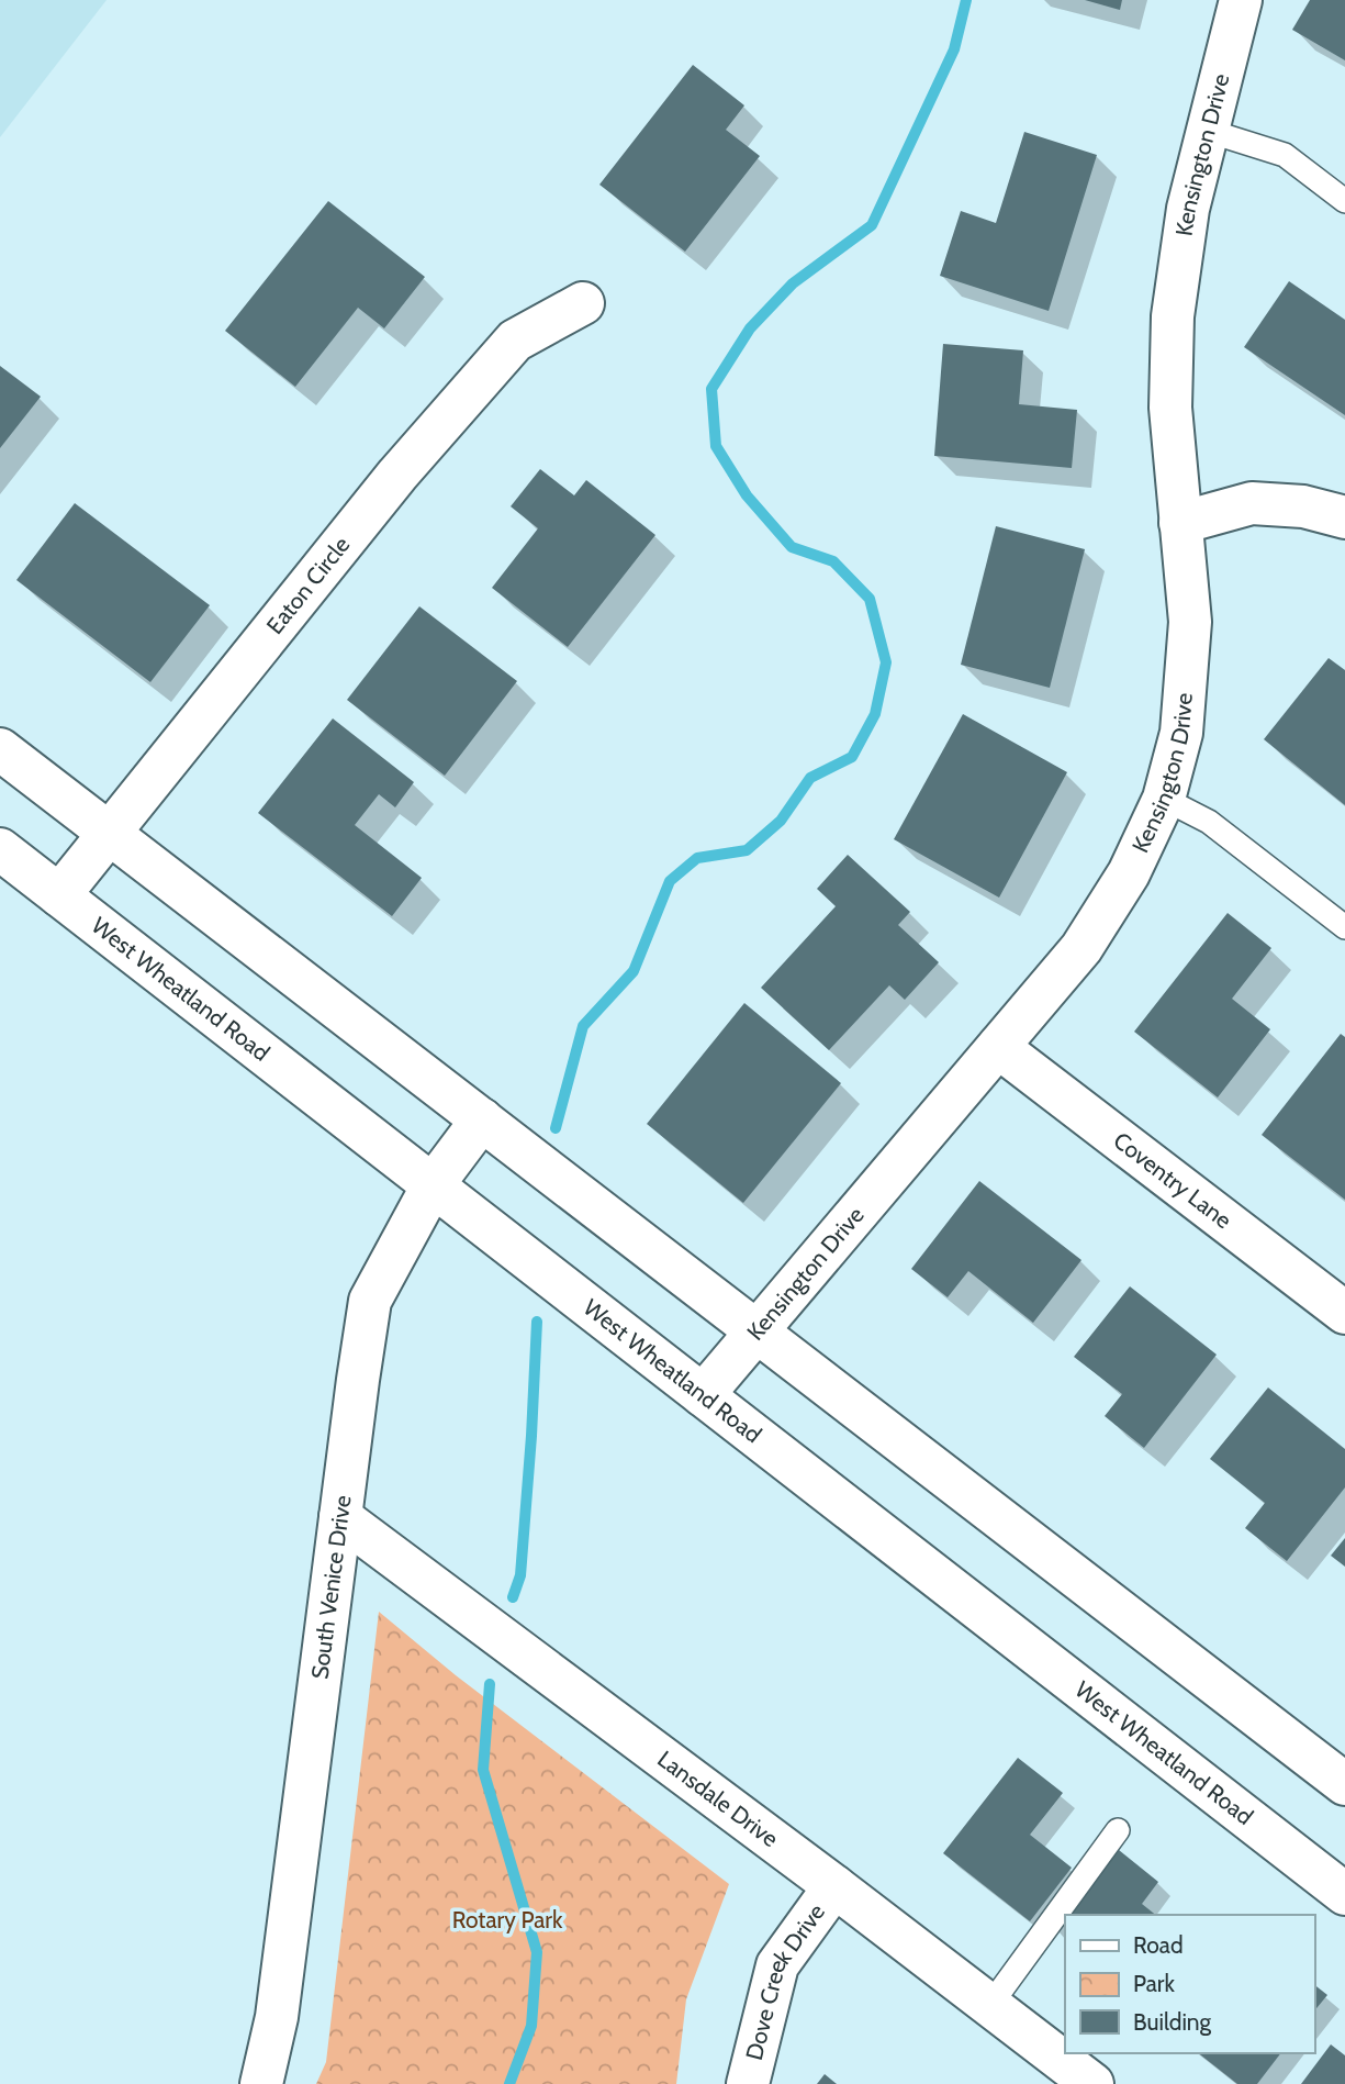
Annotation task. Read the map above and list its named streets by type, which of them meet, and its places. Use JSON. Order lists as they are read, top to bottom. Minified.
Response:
{"streets":{"street":["Kensington Drive","Eaton Circle","West Wheatland Road","Coventry Lane","South Venice Drive","Lansdale Drive","Dove Creek Drive"]},"crossings":[["Kensington Drive","West Wheatland Road"],["Kensington Drive","Coventry Lane"],["Eaton Circle","West Wheatland Road"],["West Wheatland Road","South Venice Drive"],["South Venice Drive","Lansdale Drive"],["Lansdale Drive","Dove Creek Drive"]],"parks":["Rotary Park"],"legend":["Road","Park","Building"]}
